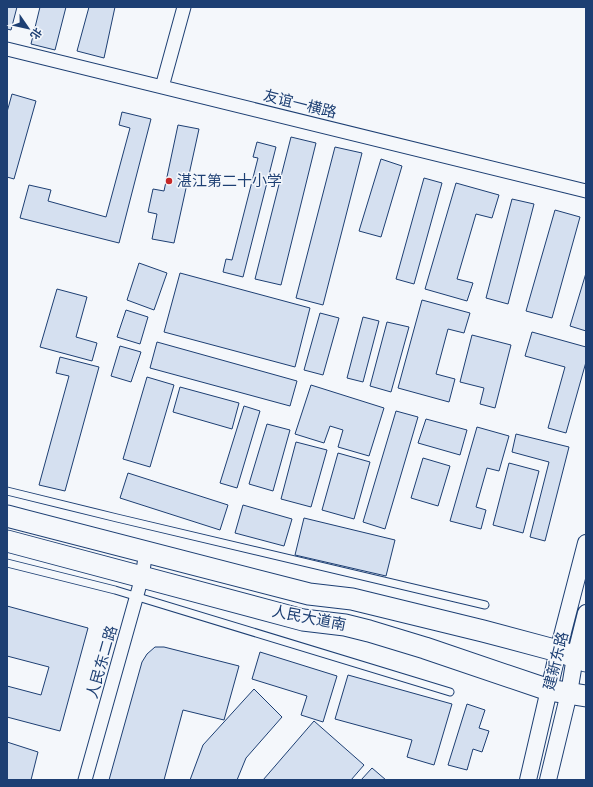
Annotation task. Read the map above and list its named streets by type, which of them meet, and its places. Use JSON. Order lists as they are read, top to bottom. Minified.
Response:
{"streets":{"main road":["人民大道南"],"street":["友谊一横路","建新东路","人民东二路"]},"crossings":[["人民大道南","建新东路"],["人民大道南","人民东二路"]],"places":["湛江第二十小学"],"north":"bottom right"}
